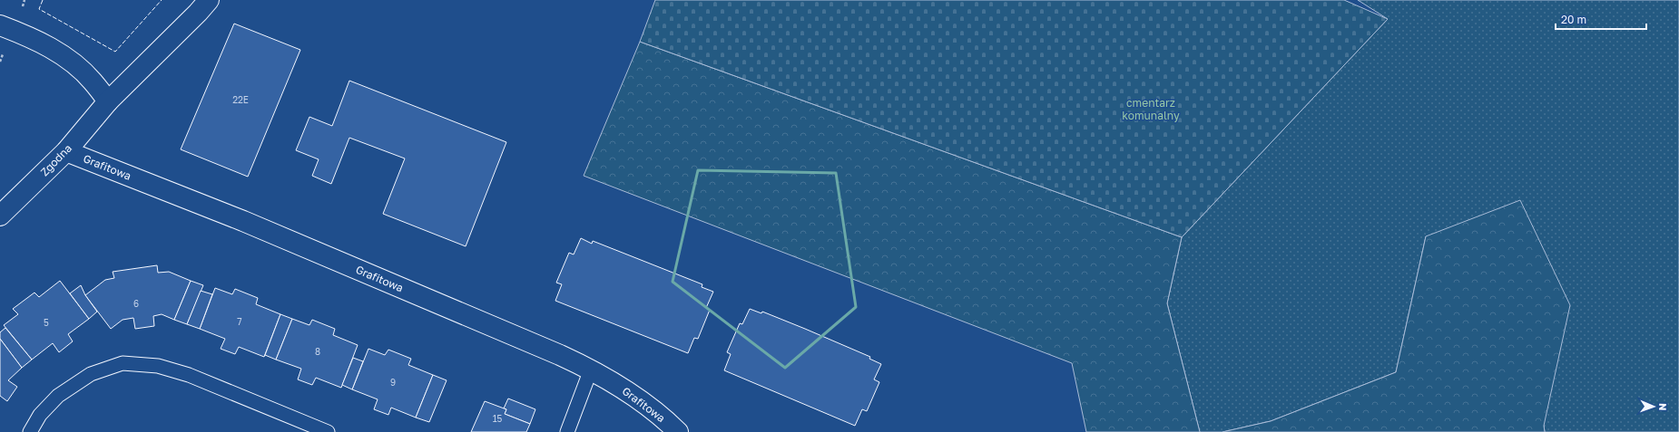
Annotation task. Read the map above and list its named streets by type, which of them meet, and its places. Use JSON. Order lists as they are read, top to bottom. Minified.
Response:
{"streets":{"street":["Zgodna","Grafitowa"]},"crossings":[["Zgodna","Grafitowa"]],"parks":["cmentarz komunalny"],"house_numbers":["22E","6","7","5","8","9","15"],"scale_bar":"20 m","north":"right"}
